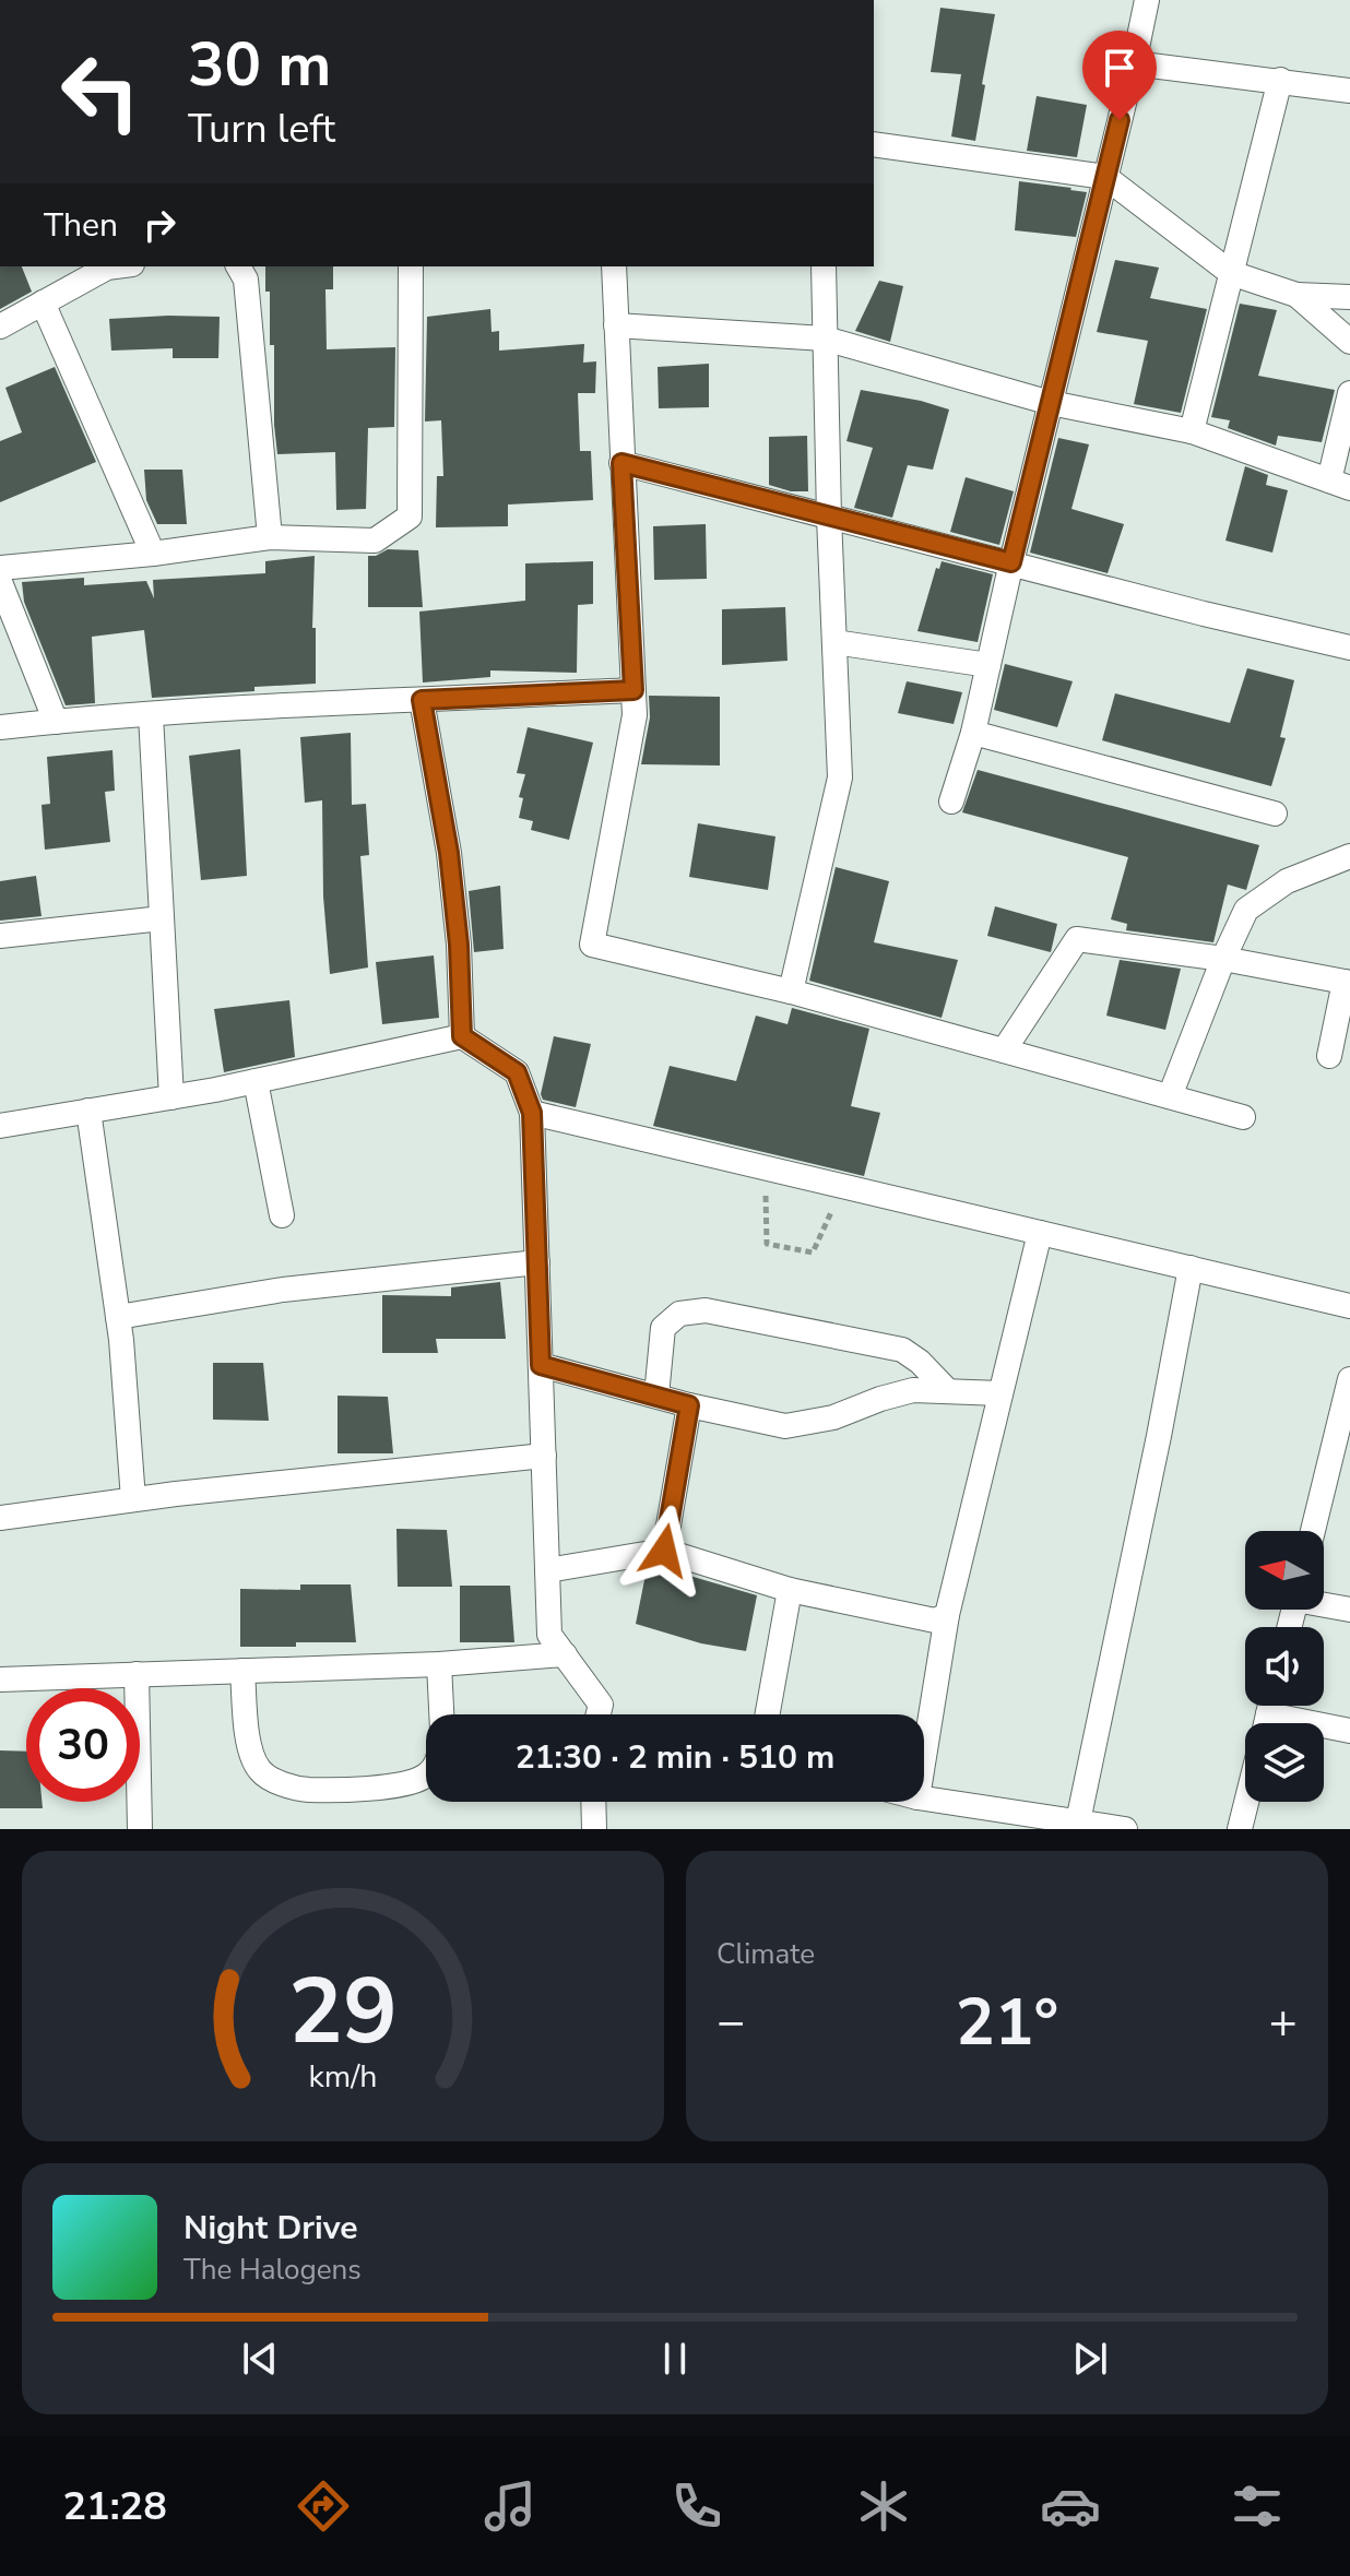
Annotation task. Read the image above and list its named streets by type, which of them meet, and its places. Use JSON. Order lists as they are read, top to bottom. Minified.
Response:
{"north":"left","page":{"turn":["30 m","Turn left"],"then":"Then","limit":"30","trip":"21:30 · 2 min · 510 m","tile":"Climate","heat":["−","21°","+"],"song":["Night Drive","The Halogens"],"tabs":"21:28","gauge":["29","km/h"]}}
